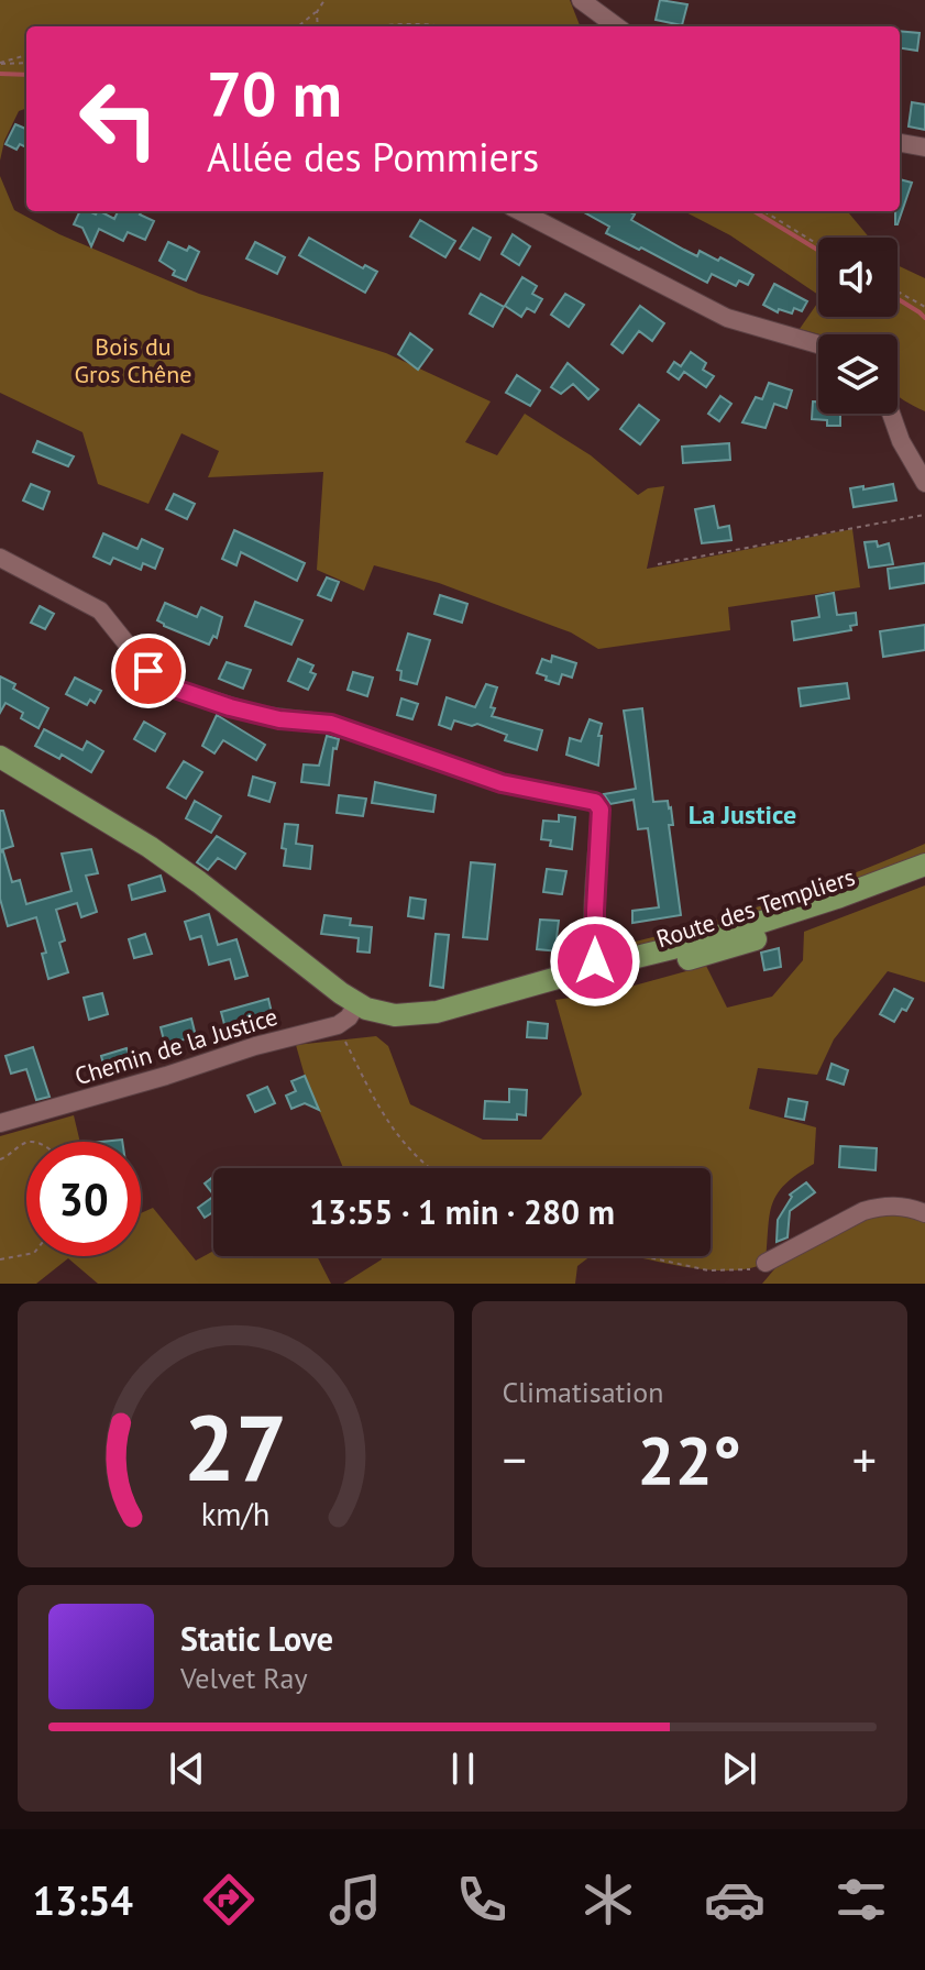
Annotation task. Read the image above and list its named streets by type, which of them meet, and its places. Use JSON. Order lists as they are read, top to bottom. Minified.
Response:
{"streets":{"main road":["Route des Templiers"],"street":["Chemin de la Justice"]},"crossings":[["Route des Templiers","Chemin de la Justice"]],"districts":["La Justice"],"parks":["Bois du Gros Chêne"],"page":{"turn":["70 m","Allée des Pommiers"],"limit":"30","trip":"13:55 · 1 min · 280 m","tile":"Climatisation","heat":["−","22°","+"],"song":["Static Love","Velvet Ray"],"tabs":"13:54","gauge":["27","km/h"]}}
